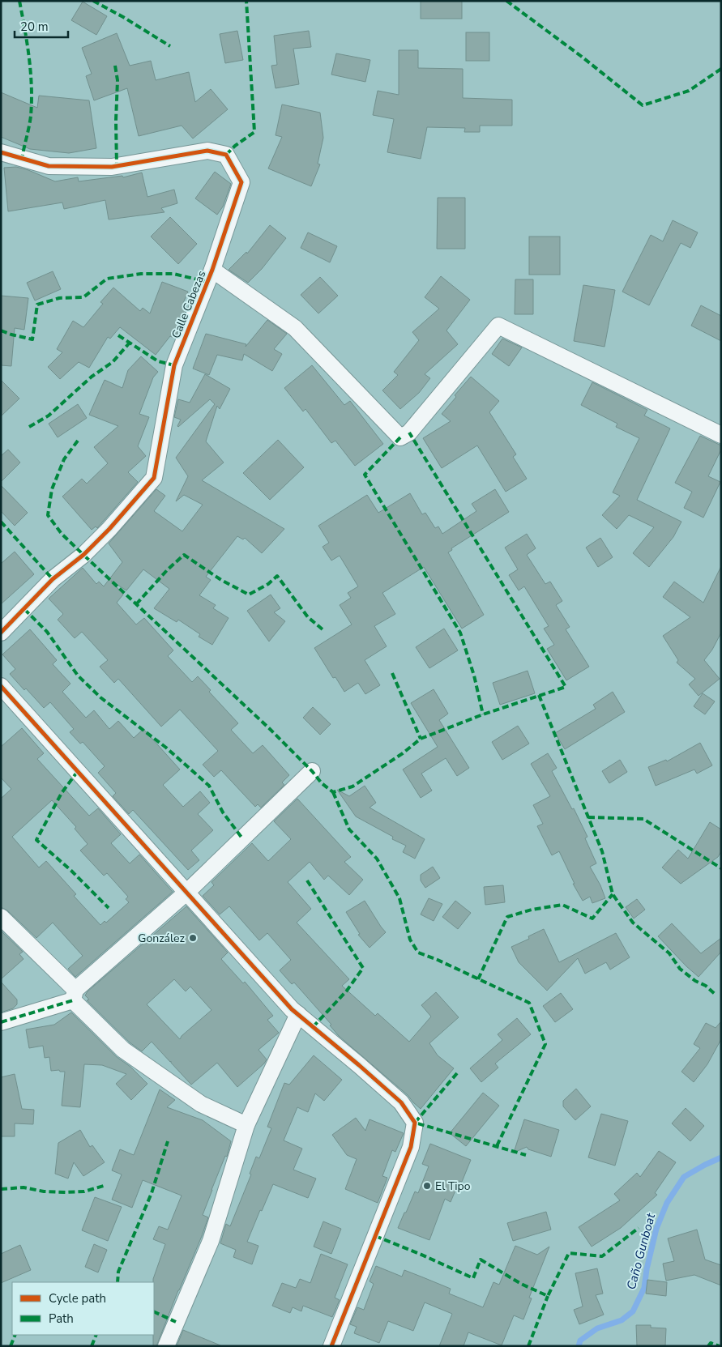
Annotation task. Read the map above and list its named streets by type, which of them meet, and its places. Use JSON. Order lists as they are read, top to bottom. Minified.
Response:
{"streets":{"street":["Calle Cabezas"]},"water":["Caño Gunboat"],"places":["González","El Tipo"],"legend":["Cycle path","Path"],"scale_bar":"20 m"}
